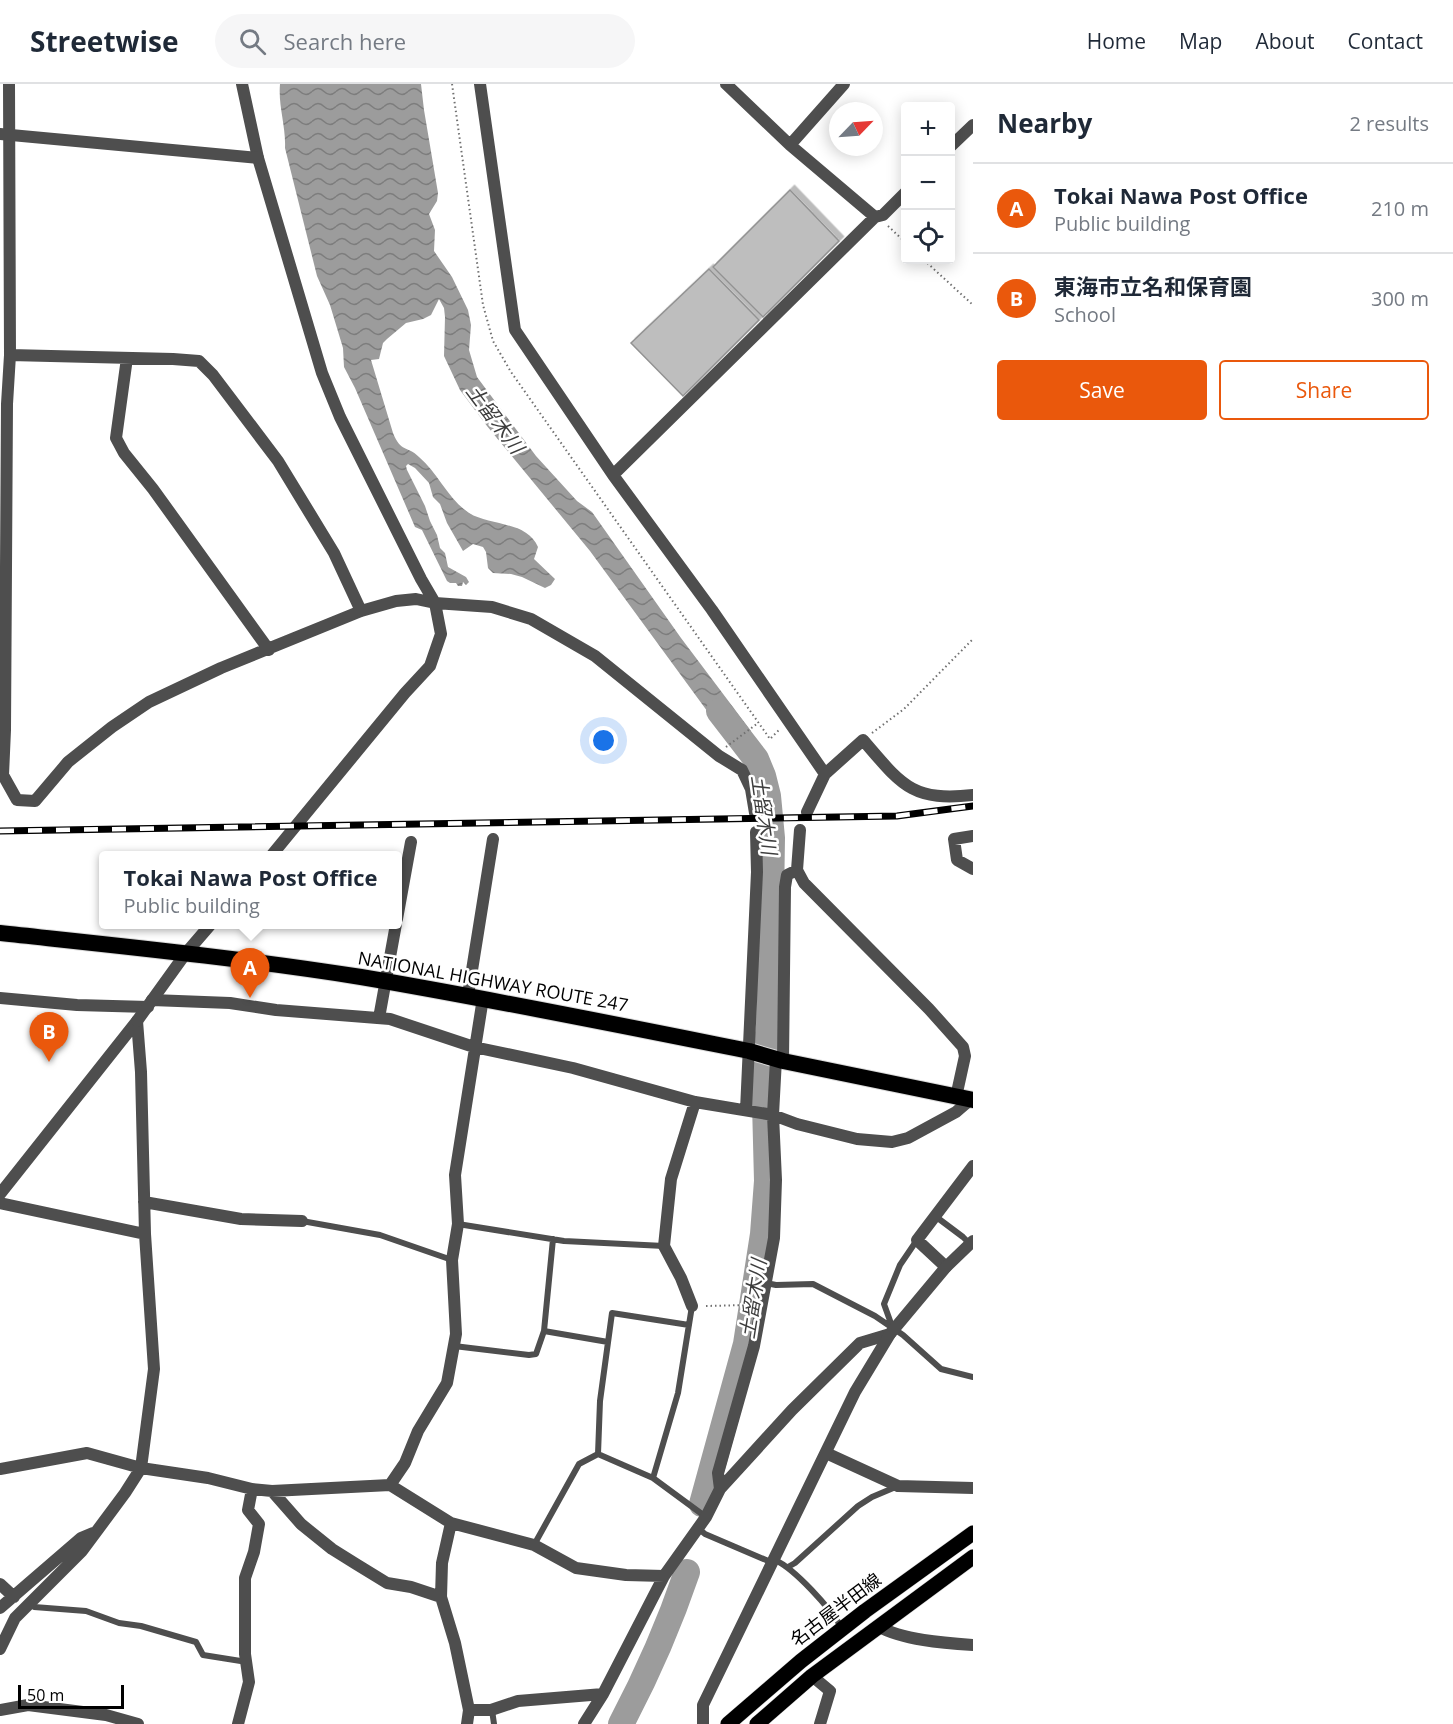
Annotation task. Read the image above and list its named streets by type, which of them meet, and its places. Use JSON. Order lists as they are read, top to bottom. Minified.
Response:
{"streets":{"highway":["NATIONAL HIGHWAY ROUTE 247"],"main road":["名古屋半田線"]},"water":["土留木川"],"scale_bar":"50 m","north":"top right","page":{"header":"Streetwise","search":"Search here","nav":["Home","Map","About","Contact"],"heading":["Nearby","2 results"],"map_buttons":["+","−"],"list":[{"mark":"A","name":"Tokai Nawa Post Office","note":"Public building","value":"210 m"},{"mark":"B","name":"東海市立名和保育園","note":"School","value":"300 m"}],"buttons":["Save","Share"],"popup":["Tokai Nawa Post Office","Public building"],"pins":["A","B"],"scale":"50 m"}}
